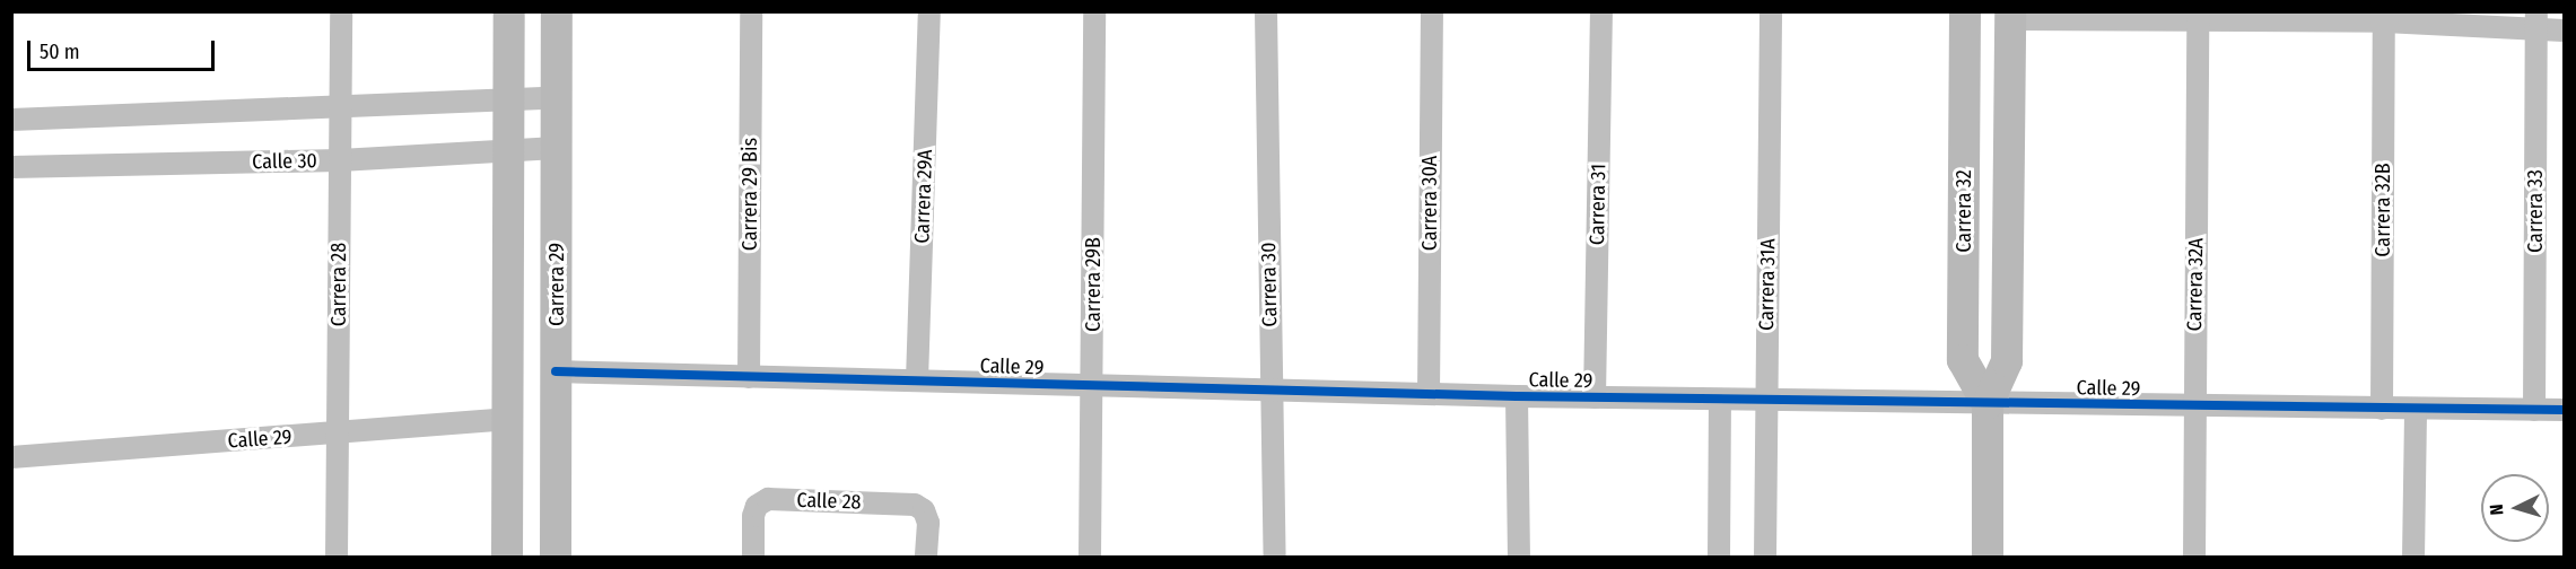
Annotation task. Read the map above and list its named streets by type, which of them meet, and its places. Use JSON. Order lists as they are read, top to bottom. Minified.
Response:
{"streets":{"street":["Calle 30","Carrera 29 Bis","Carrera 29A","Carrera 30A","Carrera 31","Carrera 32B","Carrera 32","Carrera 33","Carrera 28","Carrera 29","Carrera 29B","Carrera 30","Carrera 31A","Carrera 32A","Calle 29","Calle 28"]},"crossings":[["Calle 30","Carrera 28"],["Calle 30","Carrera 29"],["Carrera 29 Bis","Calle 29"],["Carrera 29A","Calle 29"],["Carrera 30A","Calle 29"],["Carrera 31","Calle 29"],["Carrera 32B","Calle 29"],["Carrera 32","Calle 29"],["Carrera 33","Calle 29"],["Carrera 28","Calle 29"],["Carrera 29","Calle 29"],["Carrera 29B","Calle 29"],["Carrera 30","Calle 29"],["Carrera 31A","Calle 29"],["Carrera 32A","Calle 29"]],"scale_bar":"50 m","north":"left"}
